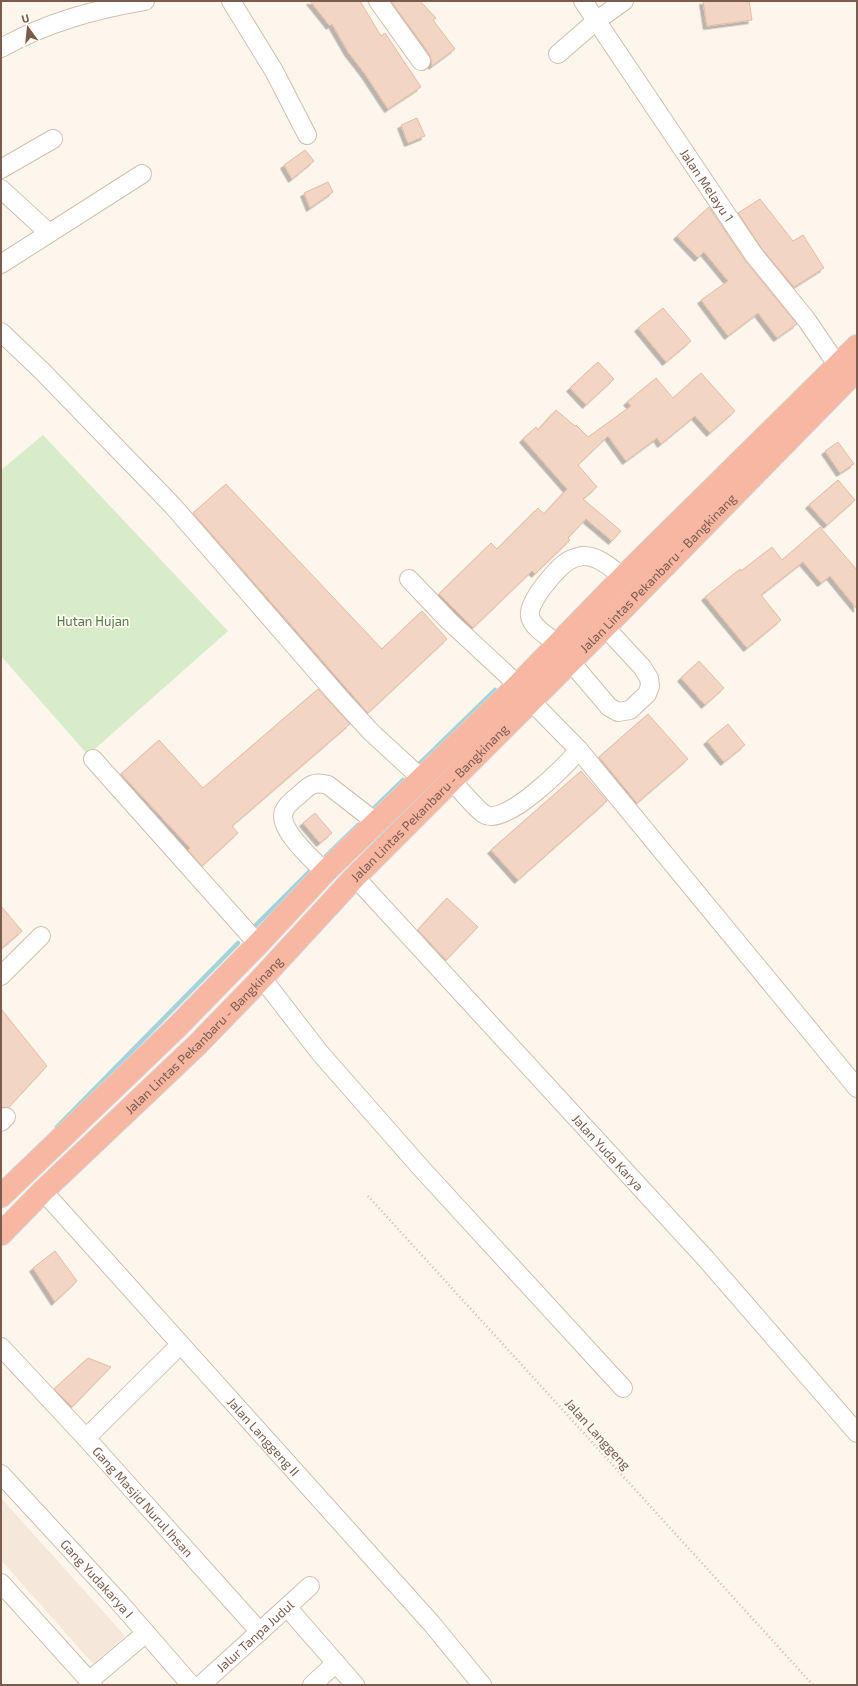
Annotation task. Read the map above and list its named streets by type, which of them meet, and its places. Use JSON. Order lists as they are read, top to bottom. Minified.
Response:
{"streets":{"highway":["Jalan Lintas Pekanbaru - Bangkinang"],"street":["Jalan Melayu 1","Jalan Yuda Karya","Jalan Langgeng II","Gang Masjid Nurul Ihsan","Gang Yudakarya I","Jalur Tanpa Judul"],"path":["Jalan Langgeng"]},"crossings":[["Jalan Melayu 1","Jalan Lintas Pekanbaru - Bangkinang"],["Jalan Lintas Pekanbaru - Bangkinang","Jalan Yuda Karya"],["Jalan Lintas Pekanbaru - Bangkinang","Jalan Langgeng II"],["Gang Masjid Nurul Ihsan","Jalur Tanpa Judul"]],"parks":["Hutan Hujan"],"north":"top"}
